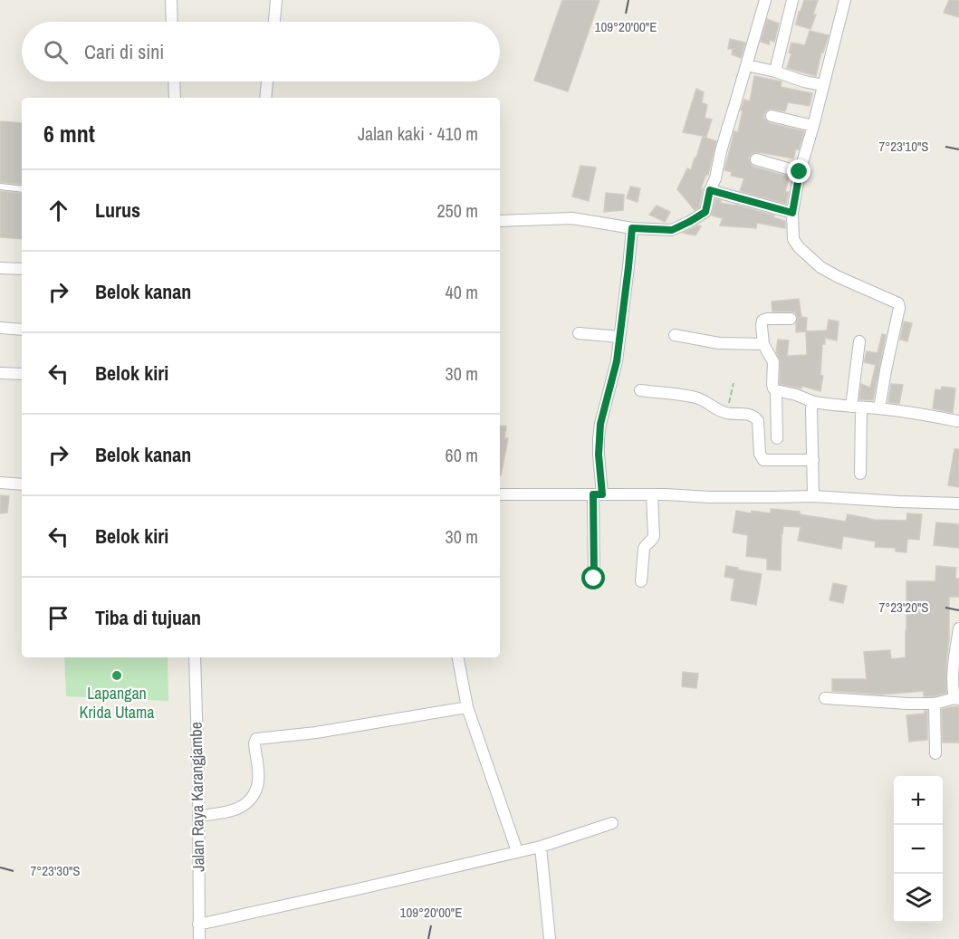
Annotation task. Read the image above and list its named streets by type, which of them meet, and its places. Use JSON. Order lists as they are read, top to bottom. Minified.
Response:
{"streets":{"street":["Jalan Raya Karangjambe"]},"places":["Lapangan Krida Utama"],"page":{"search":"Cari di sini","heading":["6 mnt","Jalan kaki · 410 m"],"list":[["Lurus","250 m"],["Belok kanan","40 m"],["Belok kiri","30 m"],["Belok kanan","60 m"],["Belok kiri","30 m"],"Tiba di tujuan"],"map_buttons":["+","−"]},"coordinates":["109°20'00\"E","7°23'10\"S","7°23'20\"S","7°23'30\"S"]}
